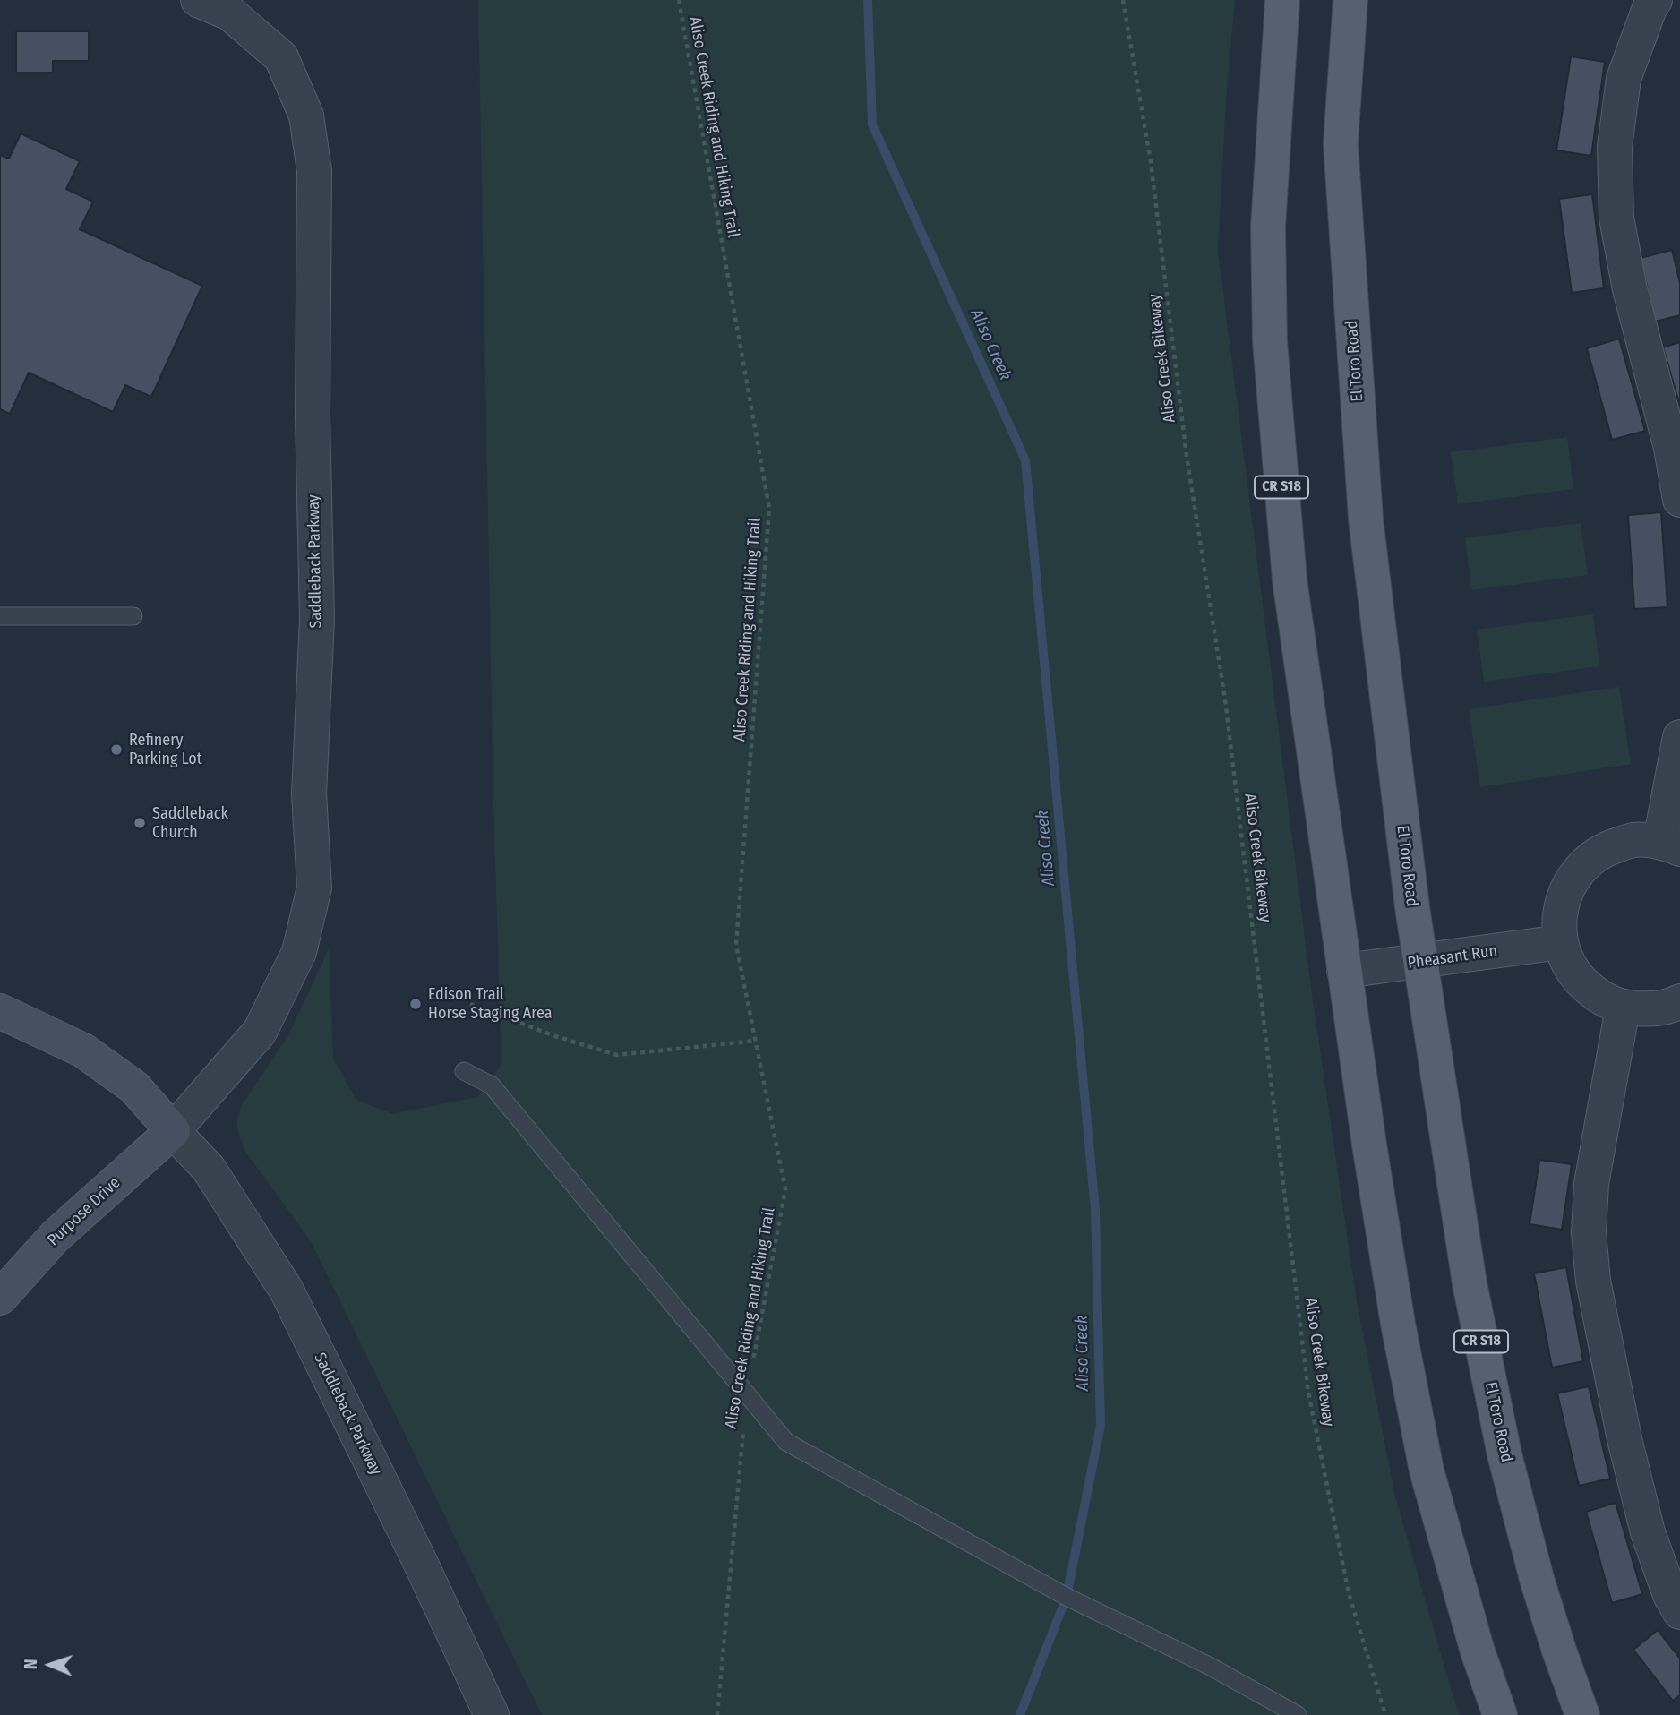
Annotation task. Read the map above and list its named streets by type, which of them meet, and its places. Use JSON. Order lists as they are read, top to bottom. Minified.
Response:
{"streets":{"main road":["El Toro Road","CR S18","Saddleback Parkway","Purpose Drive"],"street":["Pheasant Run"],"path":["Aliso Creek Riding and Hiking Trail","Aliso Creek Bikeway"]},"crossings":[["El Toro Road","Pheasant Run"],["CR S18","Pheasant Run"],["Saddleback Parkway","Purpose Drive"]],"water":["Aliso Creek"],"places":["Refinery Parking Lot","Saddleback Church","Edison Trail Horse Staging Area"],"north":"left"}
